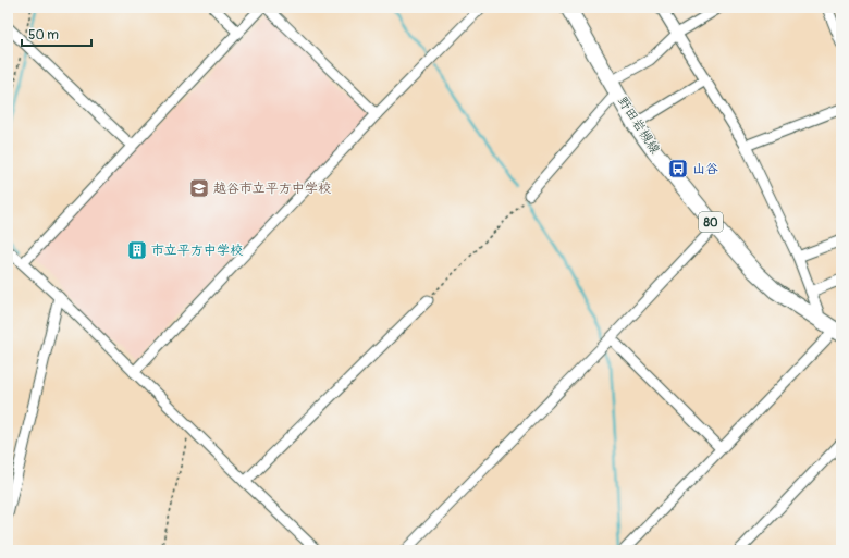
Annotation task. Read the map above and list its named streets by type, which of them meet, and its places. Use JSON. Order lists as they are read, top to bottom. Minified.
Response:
{"streets":{"main road":["野田岩槻線","80"]},"places":{"bus stop":["山谷"],"school or university":["越谷市立平方中学校"],"building":["市立平方中学校"]},"scale_bar":"50 m"}
